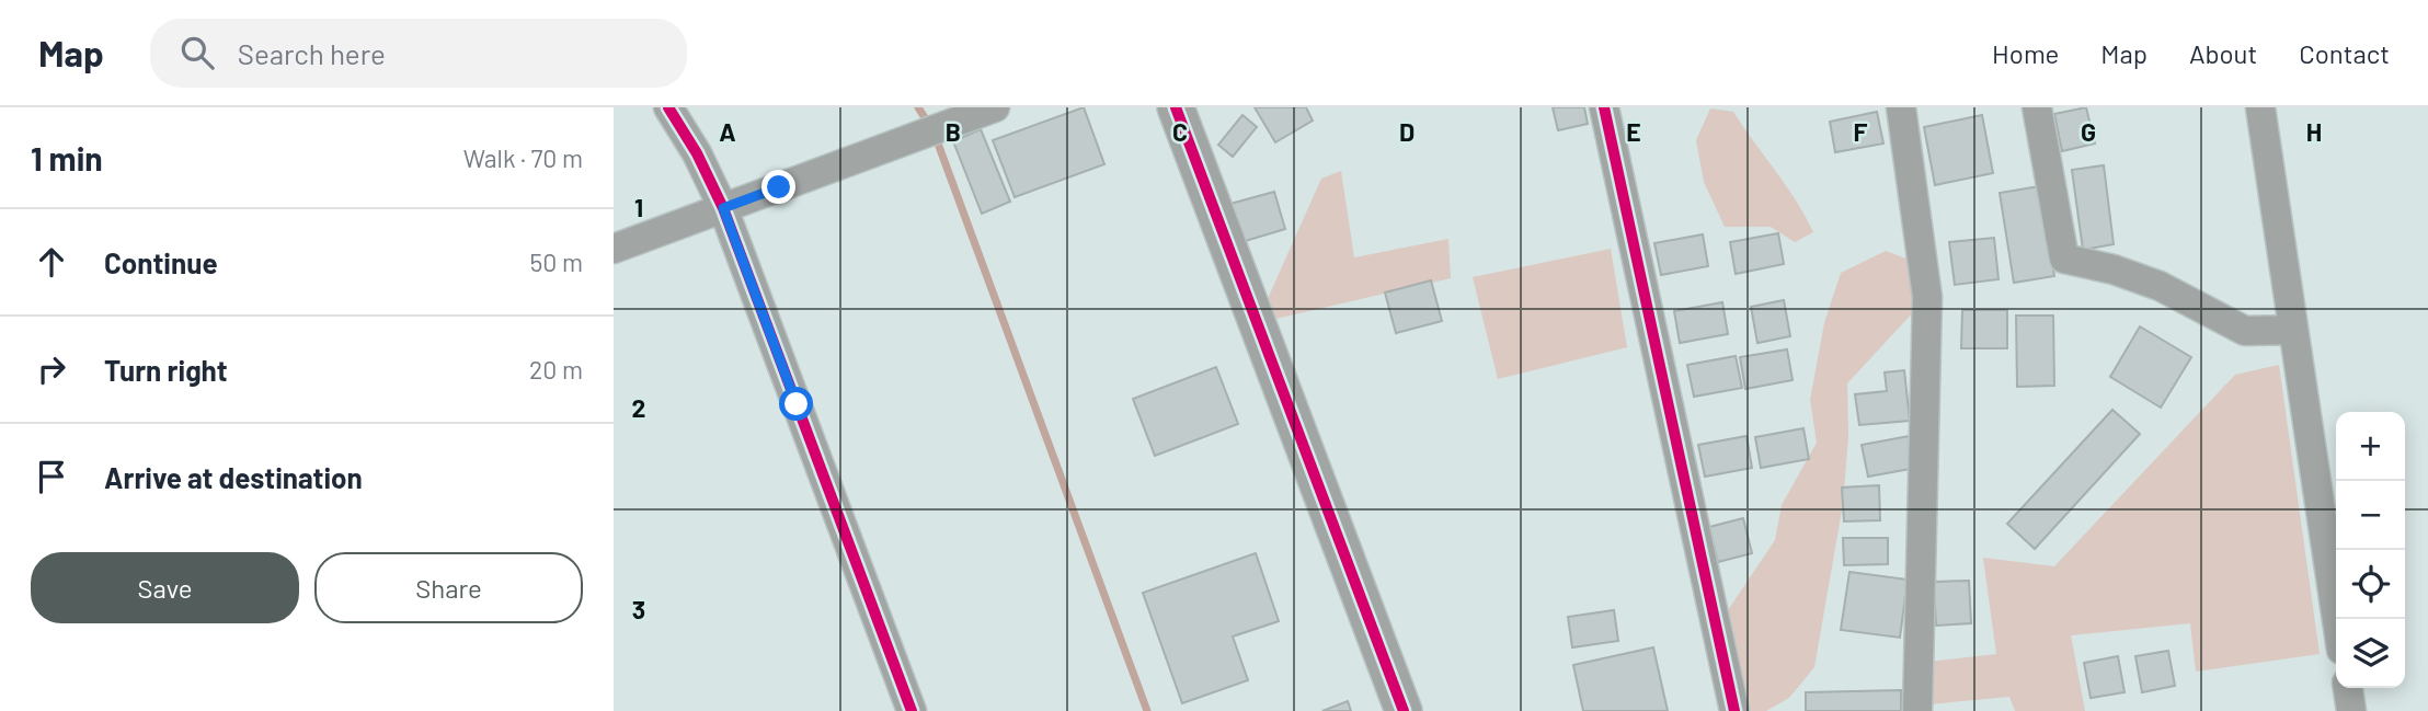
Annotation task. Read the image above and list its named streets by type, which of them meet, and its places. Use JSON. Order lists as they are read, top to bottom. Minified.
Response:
{"page":{"header":"Map","search":"Search here","nav":["Home","Map","About","Contact"],"heading":["1 min","Walk · 70 m"],"list":[["Continue","50 m"],["Turn right","20 m"],"Arrive at destination"],"map_buttons":["+","−"],"buttons":["Save","Share"]},"grid":{"columns":["A","B","C","D","E","F","G","H"],"rows":["1","2","3"]}}
